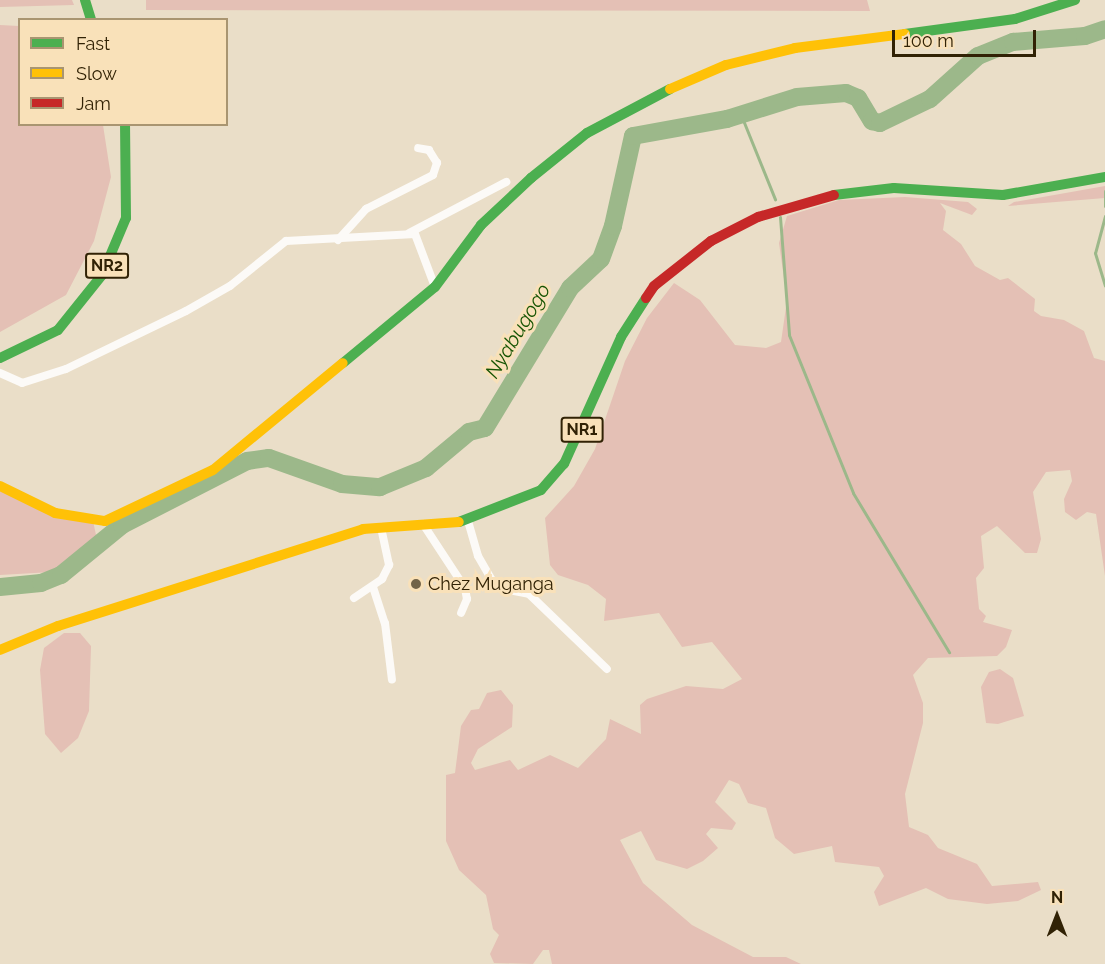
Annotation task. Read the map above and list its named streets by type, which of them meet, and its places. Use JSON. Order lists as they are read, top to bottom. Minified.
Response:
{"streets":{"main road":["NR2","NR1"]},"water":["Nyabugogo"],"places":["Chez Muganga"],"legend":["Fast","Slow","Jam"],"scale_bar":"100 m","north":"top"}
